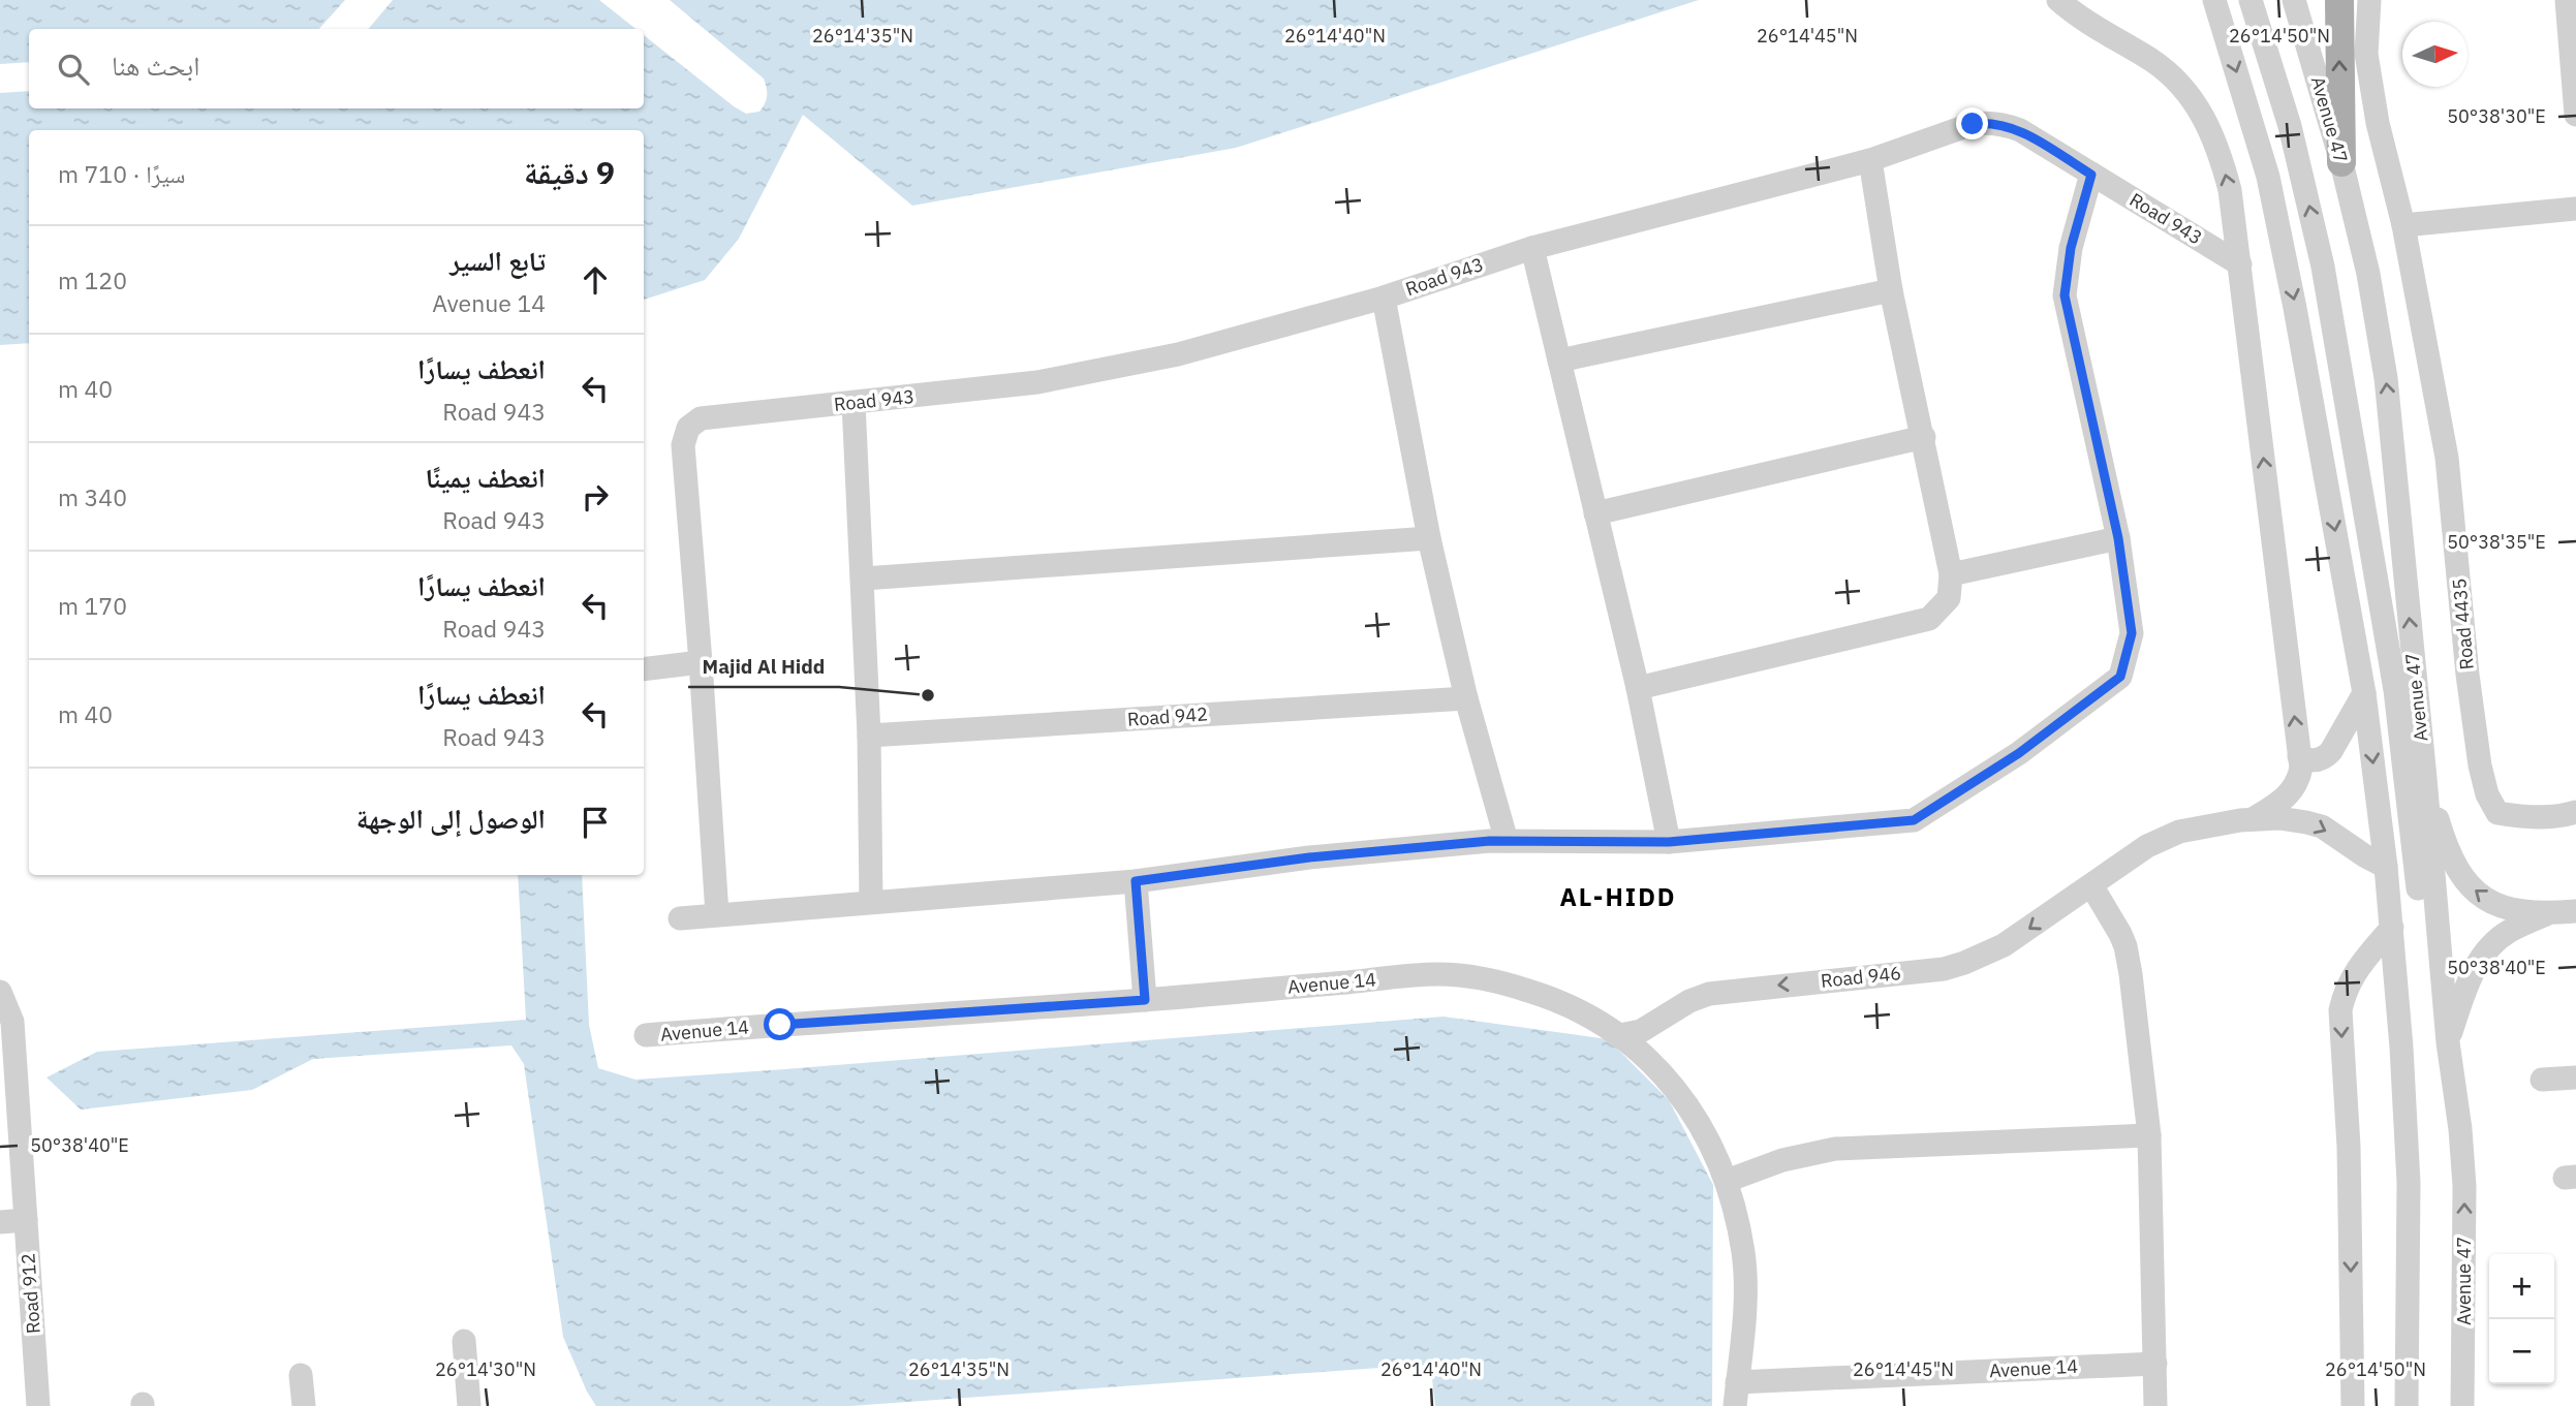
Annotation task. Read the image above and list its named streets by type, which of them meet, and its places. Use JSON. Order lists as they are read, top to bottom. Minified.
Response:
{"streets":{"street":["Avenue 47","Road 943","Road 4435","Road 942","Road 946","Avenue 14","Road 912"]},"crossings":[["Road 946","Avenue 14"]],"districts":["AL-HIDD"],"places":["Majid Al Hidd"],"north":"right","page":{"search":"ابحث هنا","heading":["9 دقيقة","سيرًا · 710 m"],"list":[["تابع السير","Avenue 14","120 m"],["انعطف يسارًا","Road 943","40 m"],["انعطف يمينًا","Road 943","340 m"],["انعطف يسارًا","Road 943","170 m"],["انعطف يسارًا","Road 943","40 m"],"الوصول إلى الوجهة"],"map_buttons":["+","−"]},"coordinates":["26°14'35\"N","26°14'40\"N","26°14'45\"N","26°14'50\"N","50°38'30\"E","50°38'35\"E","50°38'40\"E","26°14'30\"N"]}
